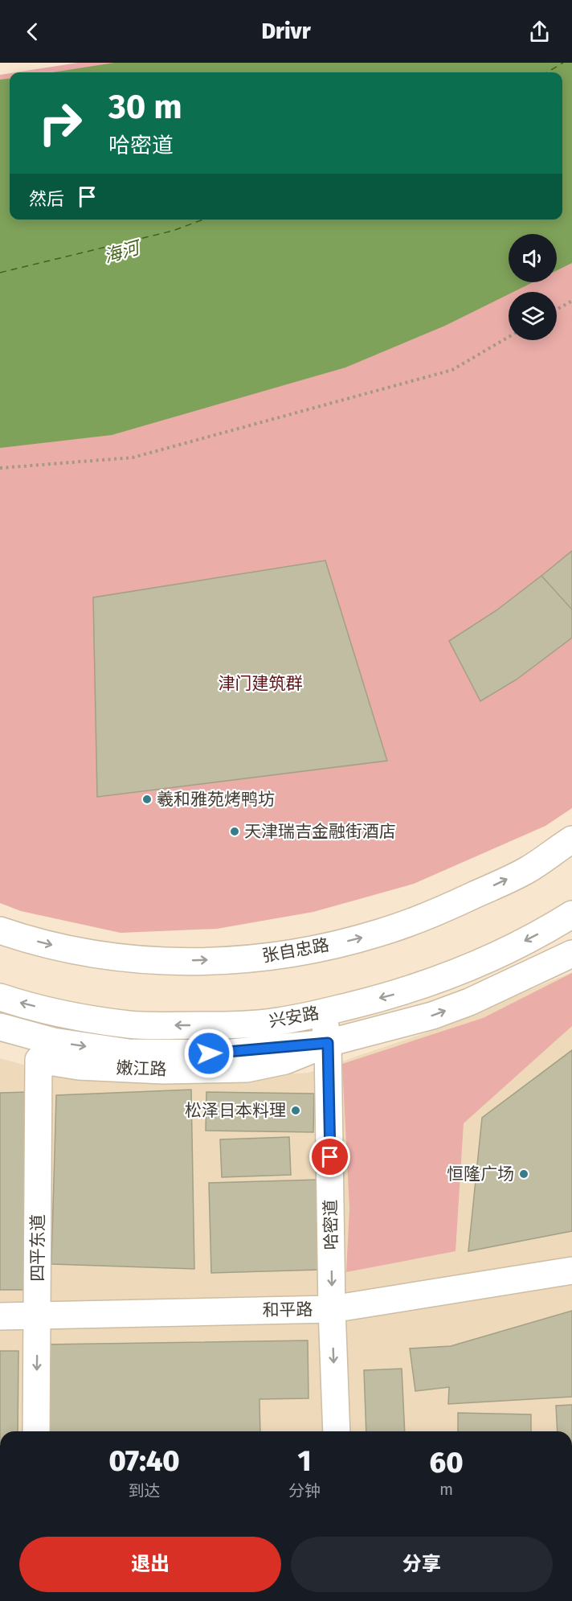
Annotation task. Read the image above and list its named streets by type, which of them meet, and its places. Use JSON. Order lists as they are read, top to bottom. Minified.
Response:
{"streets":{"street":["张自忠路","兴安路","嫩江路","哈密道","四平东道","和平路"]},"crossings":[["兴安路","嫩江路"],["兴安路","哈密道"],["嫩江路","哈密道"],["嫩江路","四平东道"],["哈密道","和平路"],["四平东道","和平路"]],"one_way":["张自忠路","哈密道"],"water":["海河"],"parks":["津门建筑群"],"places":["羲和雅苑烤鸭坊","天津瑞吉金融街酒店","松泽日本料理","恒隆广场"],"page":{"header":"Drivr","turn":["30 m","哈密道"],"then":"然后","eta":["07:40","到达","1","分钟","60","m"],"buttons":["退出","分享"]}}
